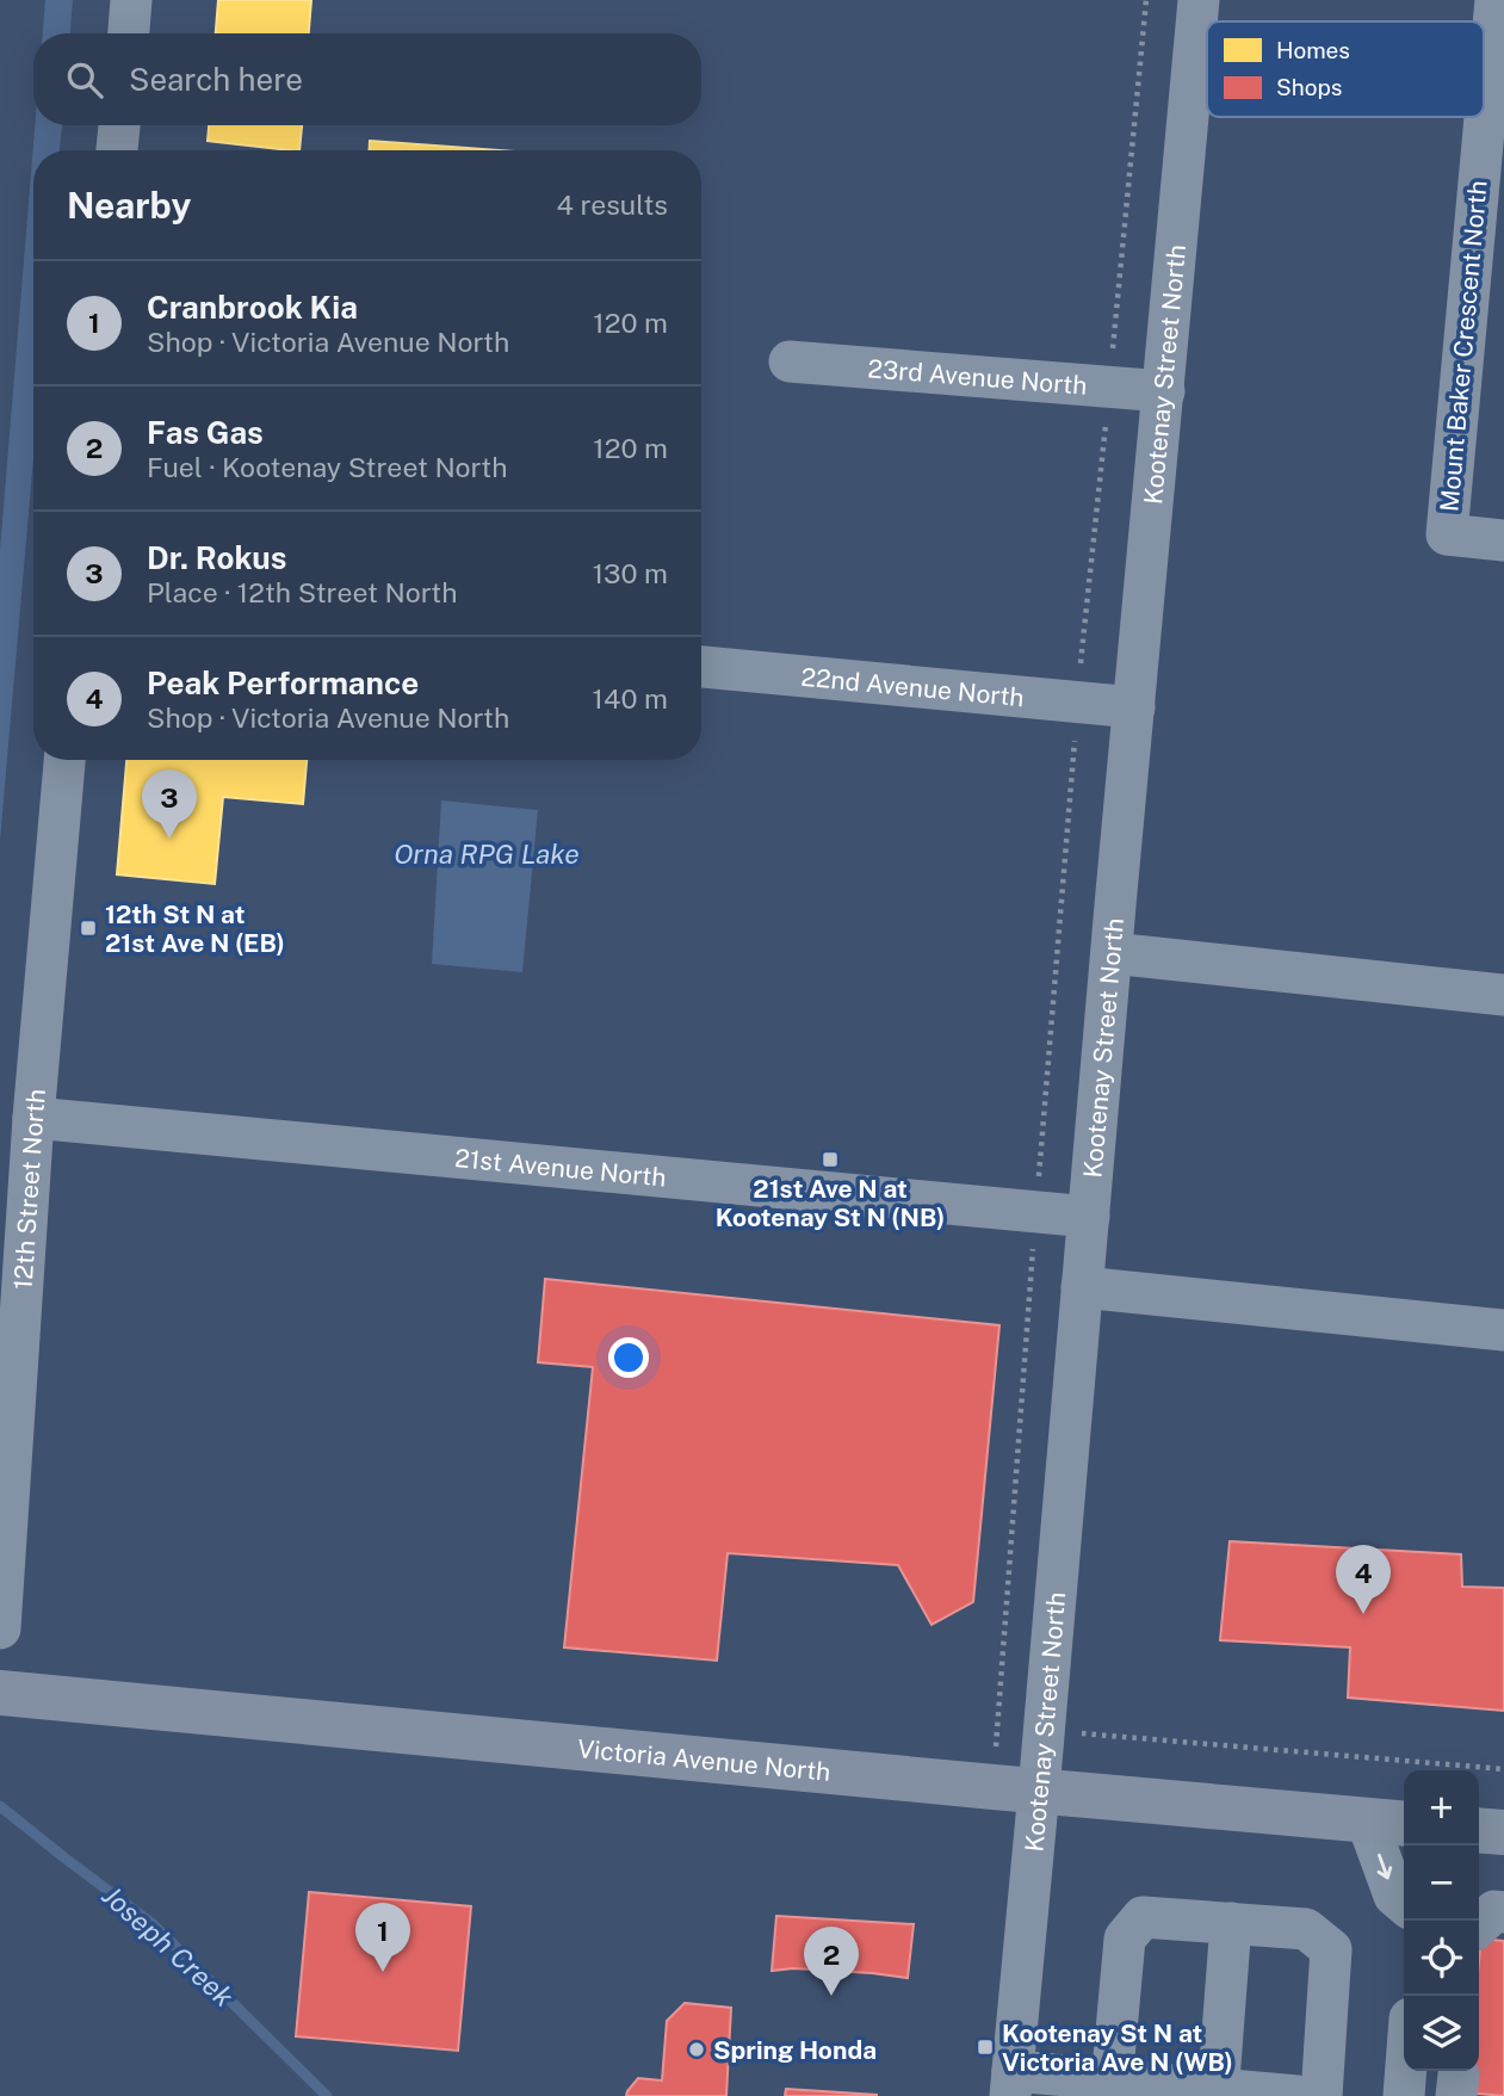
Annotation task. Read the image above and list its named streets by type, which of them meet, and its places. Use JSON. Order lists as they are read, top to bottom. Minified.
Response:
{"streets":{"main road":["Victoria Avenue North"],"street":["Mount Baker Crescent North","Kootenay Street North","23rd Avenue North","22nd Avenue North","21st Avenue North","12th Street North"]},"crossings":[["Kootenay Street North","23rd Avenue North"],["Kootenay Street North","22nd Avenue North"],["Kootenay Street North","21st Avenue North"],["Kootenay Street North","Victoria Avenue North"],["21st Avenue North","12th Street North"]],"water":["Orna RPG Lake","Joseph Creek"],"places":{"transit":["12th St N at 21st Ave N (EB)","21st Ave N at Kootenay St N (NB)","Kootenay St N at Victoria Ave N (WB)"],"other":["Spring Honda"]},"legend":["Homes","Shops"],"page":{"search":"Search here","heading":["Nearby","4 results"],"list":[{"mark":"1","name":"Cranbrook Kia","note":"Shop · Victoria Avenue North","value":"120 m"},{"mark":"2","name":"Fas Gas","note":"Fuel · Kootenay Street North","value":"120 m"},{"mark":"3","name":"Dr. Rokus","note":"Place · 12th Street North","value":"130 m"},{"mark":"4","name":"Peak Performance","note":"Shop · Victoria Avenue North","value":"140 m"}],"pins":["3","4","1","2"],"map_buttons":["+","−"]}}
